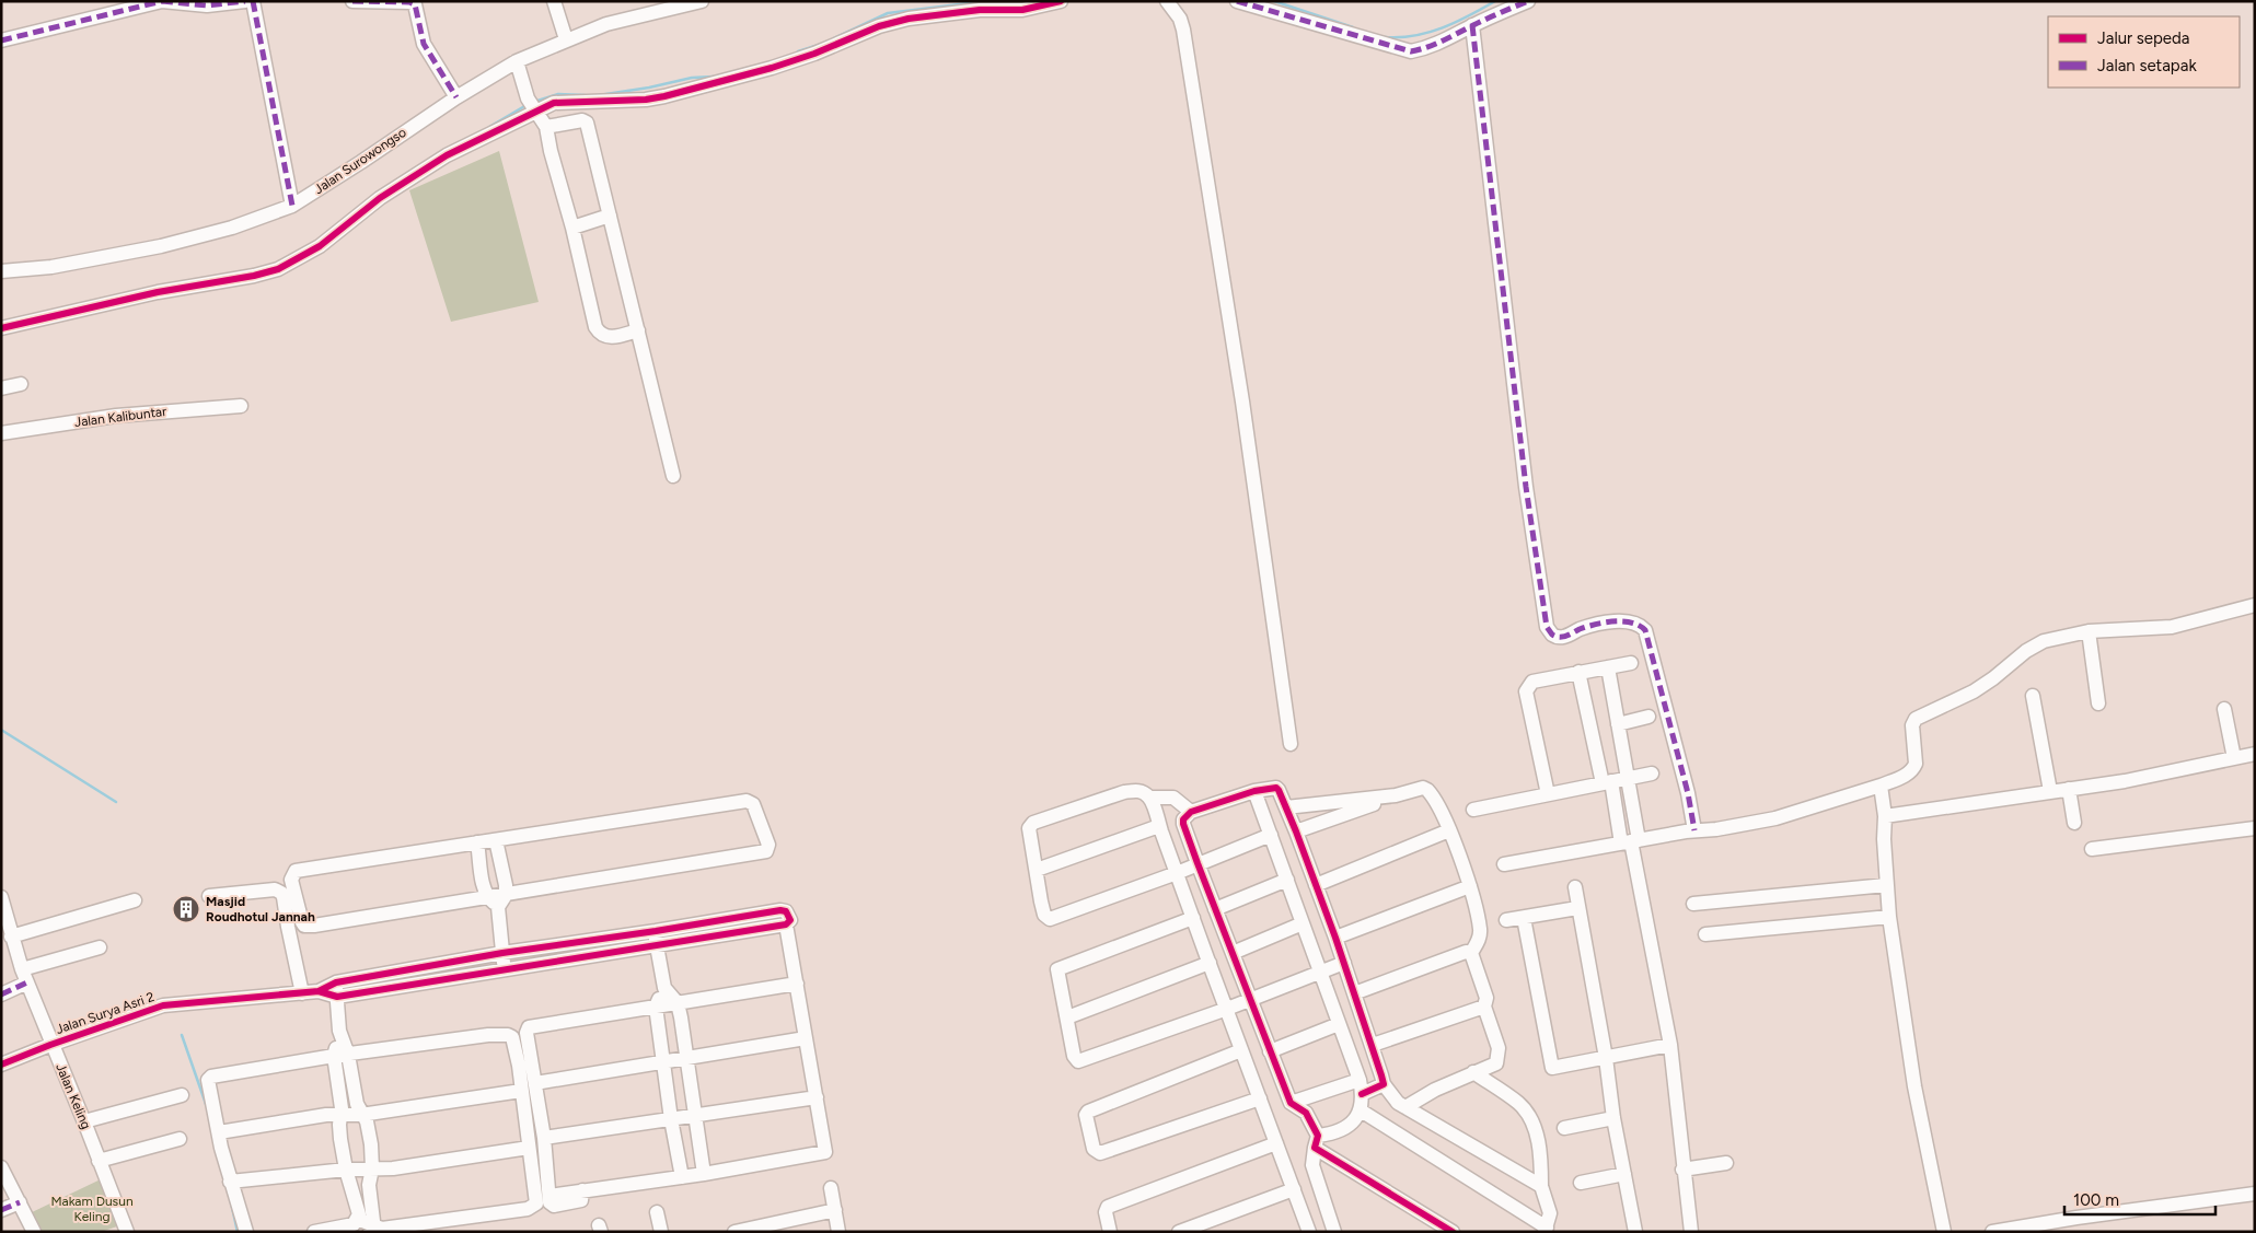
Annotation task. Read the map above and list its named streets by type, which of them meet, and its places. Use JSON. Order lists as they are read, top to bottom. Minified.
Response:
{"streets":{"street":["Jalan Surowongso","Jalan Kalibuntar","Jalan Surya Asri 2","Jalan Keling"]},"crossings":[["Jalan Surya Asri 2","Jalan Keling"]],"parks":["Makam Dusun Keling"],"places":{"building":["Masjid Roudhotul Jannah"]},"legend":["Jalur sepeda","Jalan setapak"],"scale_bar":"100 m"}
